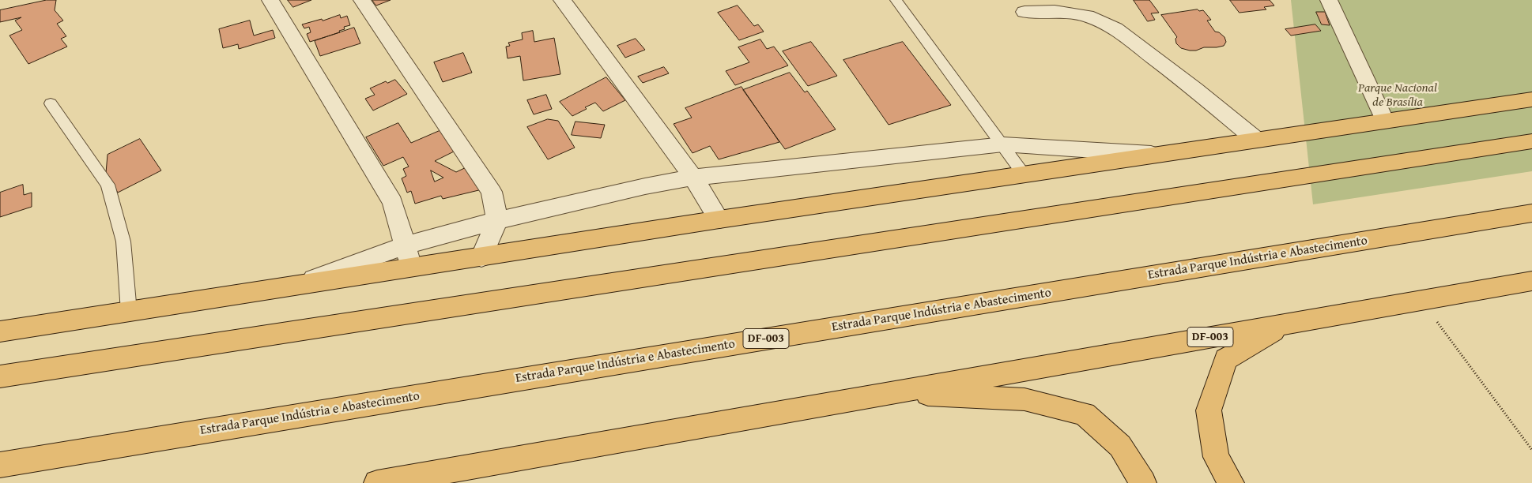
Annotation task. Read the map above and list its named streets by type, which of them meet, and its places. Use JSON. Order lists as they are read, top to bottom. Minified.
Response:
{"streets":{"main road":["Estrada Parque Indústria e Abastecimento","DF-003"]},"parks":["Parque Nacional de Brasília"]}
